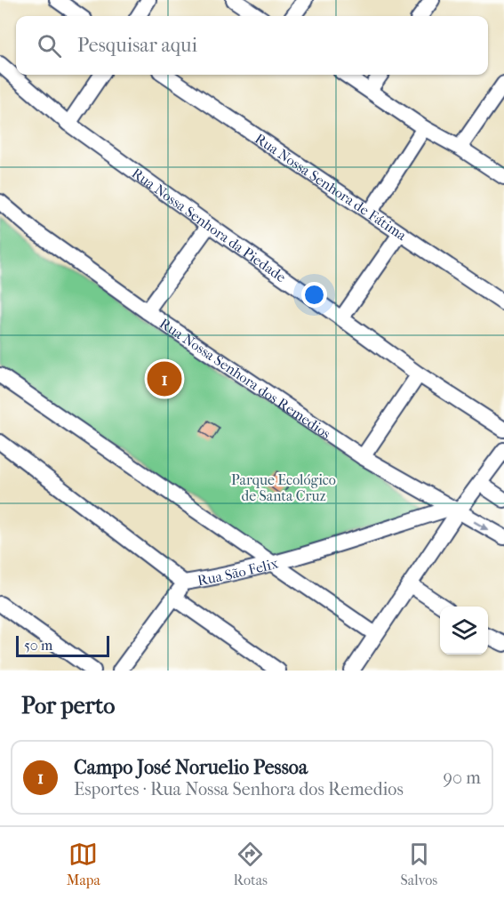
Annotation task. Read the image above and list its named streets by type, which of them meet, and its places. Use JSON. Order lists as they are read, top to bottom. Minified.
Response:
{"streets":{"street":["Rua Nossa Senhora de Fátima","Rua Nossa Senhora da Piedade","Rua Nossa Senhora dos Remedios","Rua São Felix"]},"crossings":[["Rua Nossa Senhora dos Remedios","Rua São Felix"]],"parks":["Parque Ecológico de Santa Cruz"],"scale_bar":"50 m","page":{"search":"Pesquisar aqui","pins":"1","scale":"50 m","heading":"Por perto","list":[{"mark":"1","name":"Campo José Noruelio Pessoa","note":"Esportes · Rua Nossa Senhora dos Remedios","value":"90 m"}],"nav":["Mapa","Rotas","Salvos"]}}
